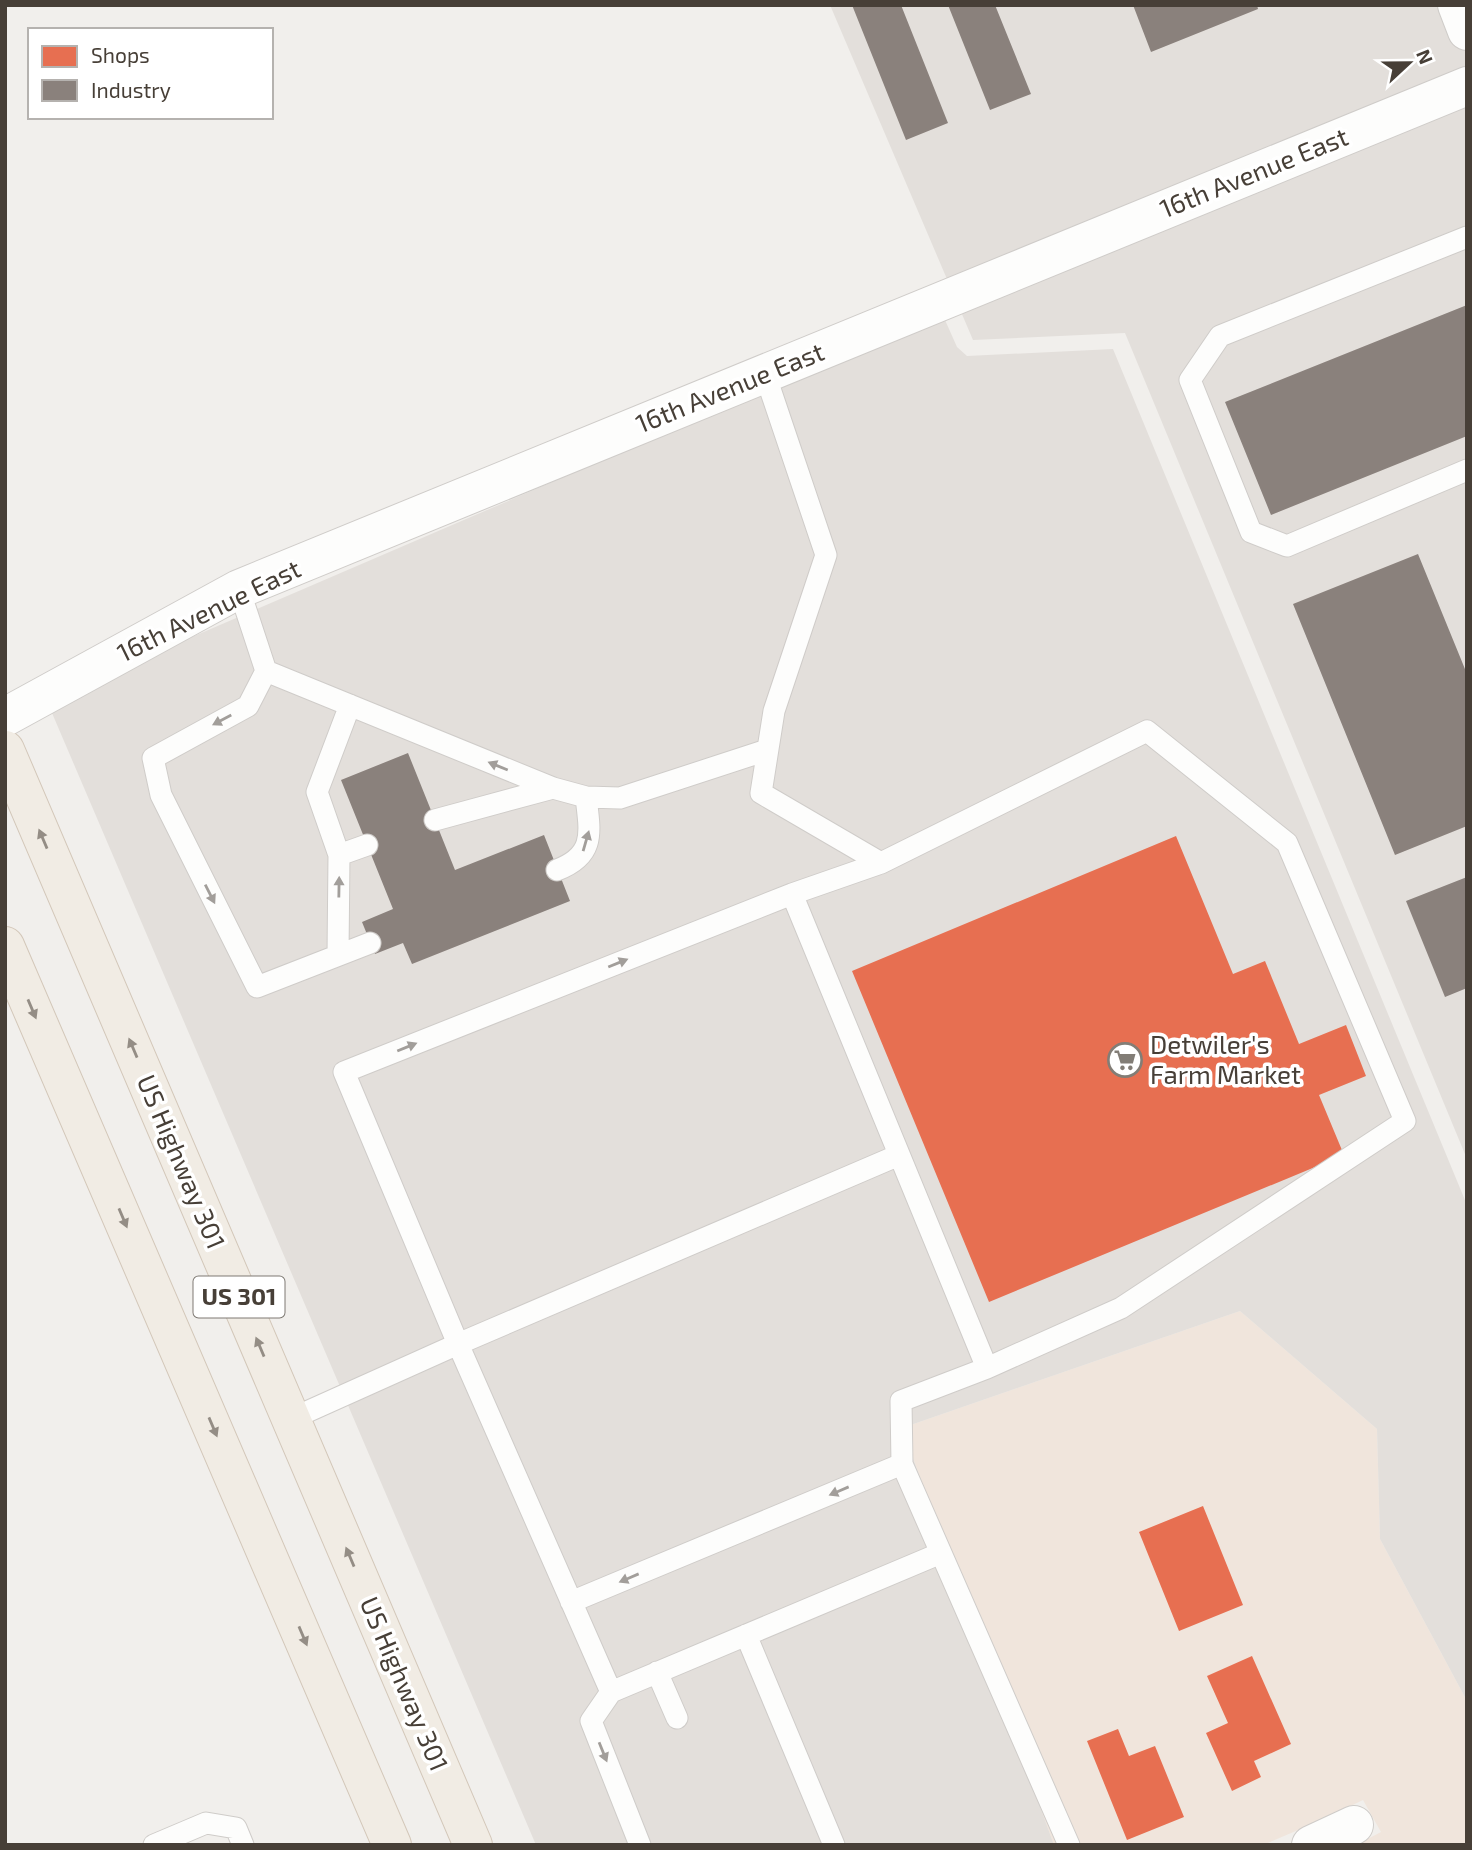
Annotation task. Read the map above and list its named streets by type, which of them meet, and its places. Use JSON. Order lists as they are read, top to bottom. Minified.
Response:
{"streets":{"main road":["US Highway 301","US 301"],"street":["16th Avenue East"]},"places":{"supermarket":["Detwiler's Farm Market"]},"legend":["Shops","Industry"],"north":"right"}
